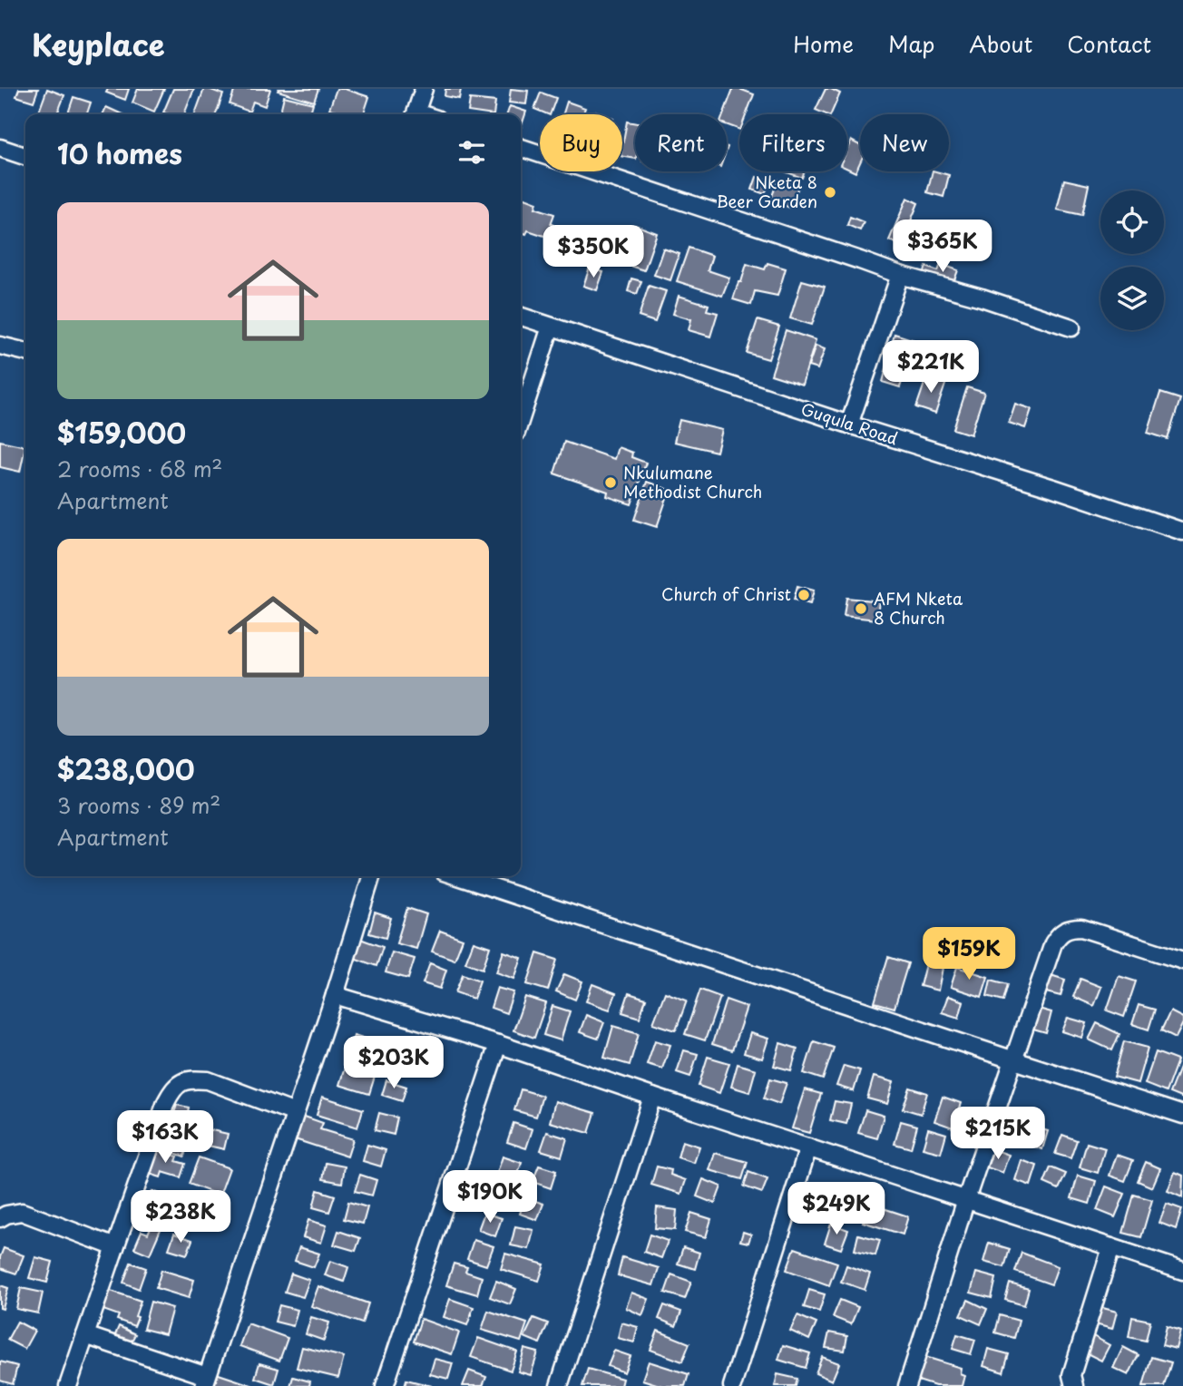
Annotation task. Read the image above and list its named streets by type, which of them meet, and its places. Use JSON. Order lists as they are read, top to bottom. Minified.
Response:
{"streets":{"street":["Guqula Road"]},"places":["Nketa 8 Beer Garden","Nkulumane Methodist Church","Church of Christ","AFM Nketa 8 Church"],"page":{"header":"Keyplace","nav":["Home","Map","About","Contact"],"chip":["Buy","Rent","Filters","New"],"heading":"10 homes","list":[{"name":"$159,000","note":"2 rooms · 68 m² · Apartment"},{"name":"$238,000","note":"3 rooms · 89 m² · Apartment"}],"price":["$365K","$350K","$221K","$159K","$203K","$215K","$163K","$190K","$249K","$238K"]}}
